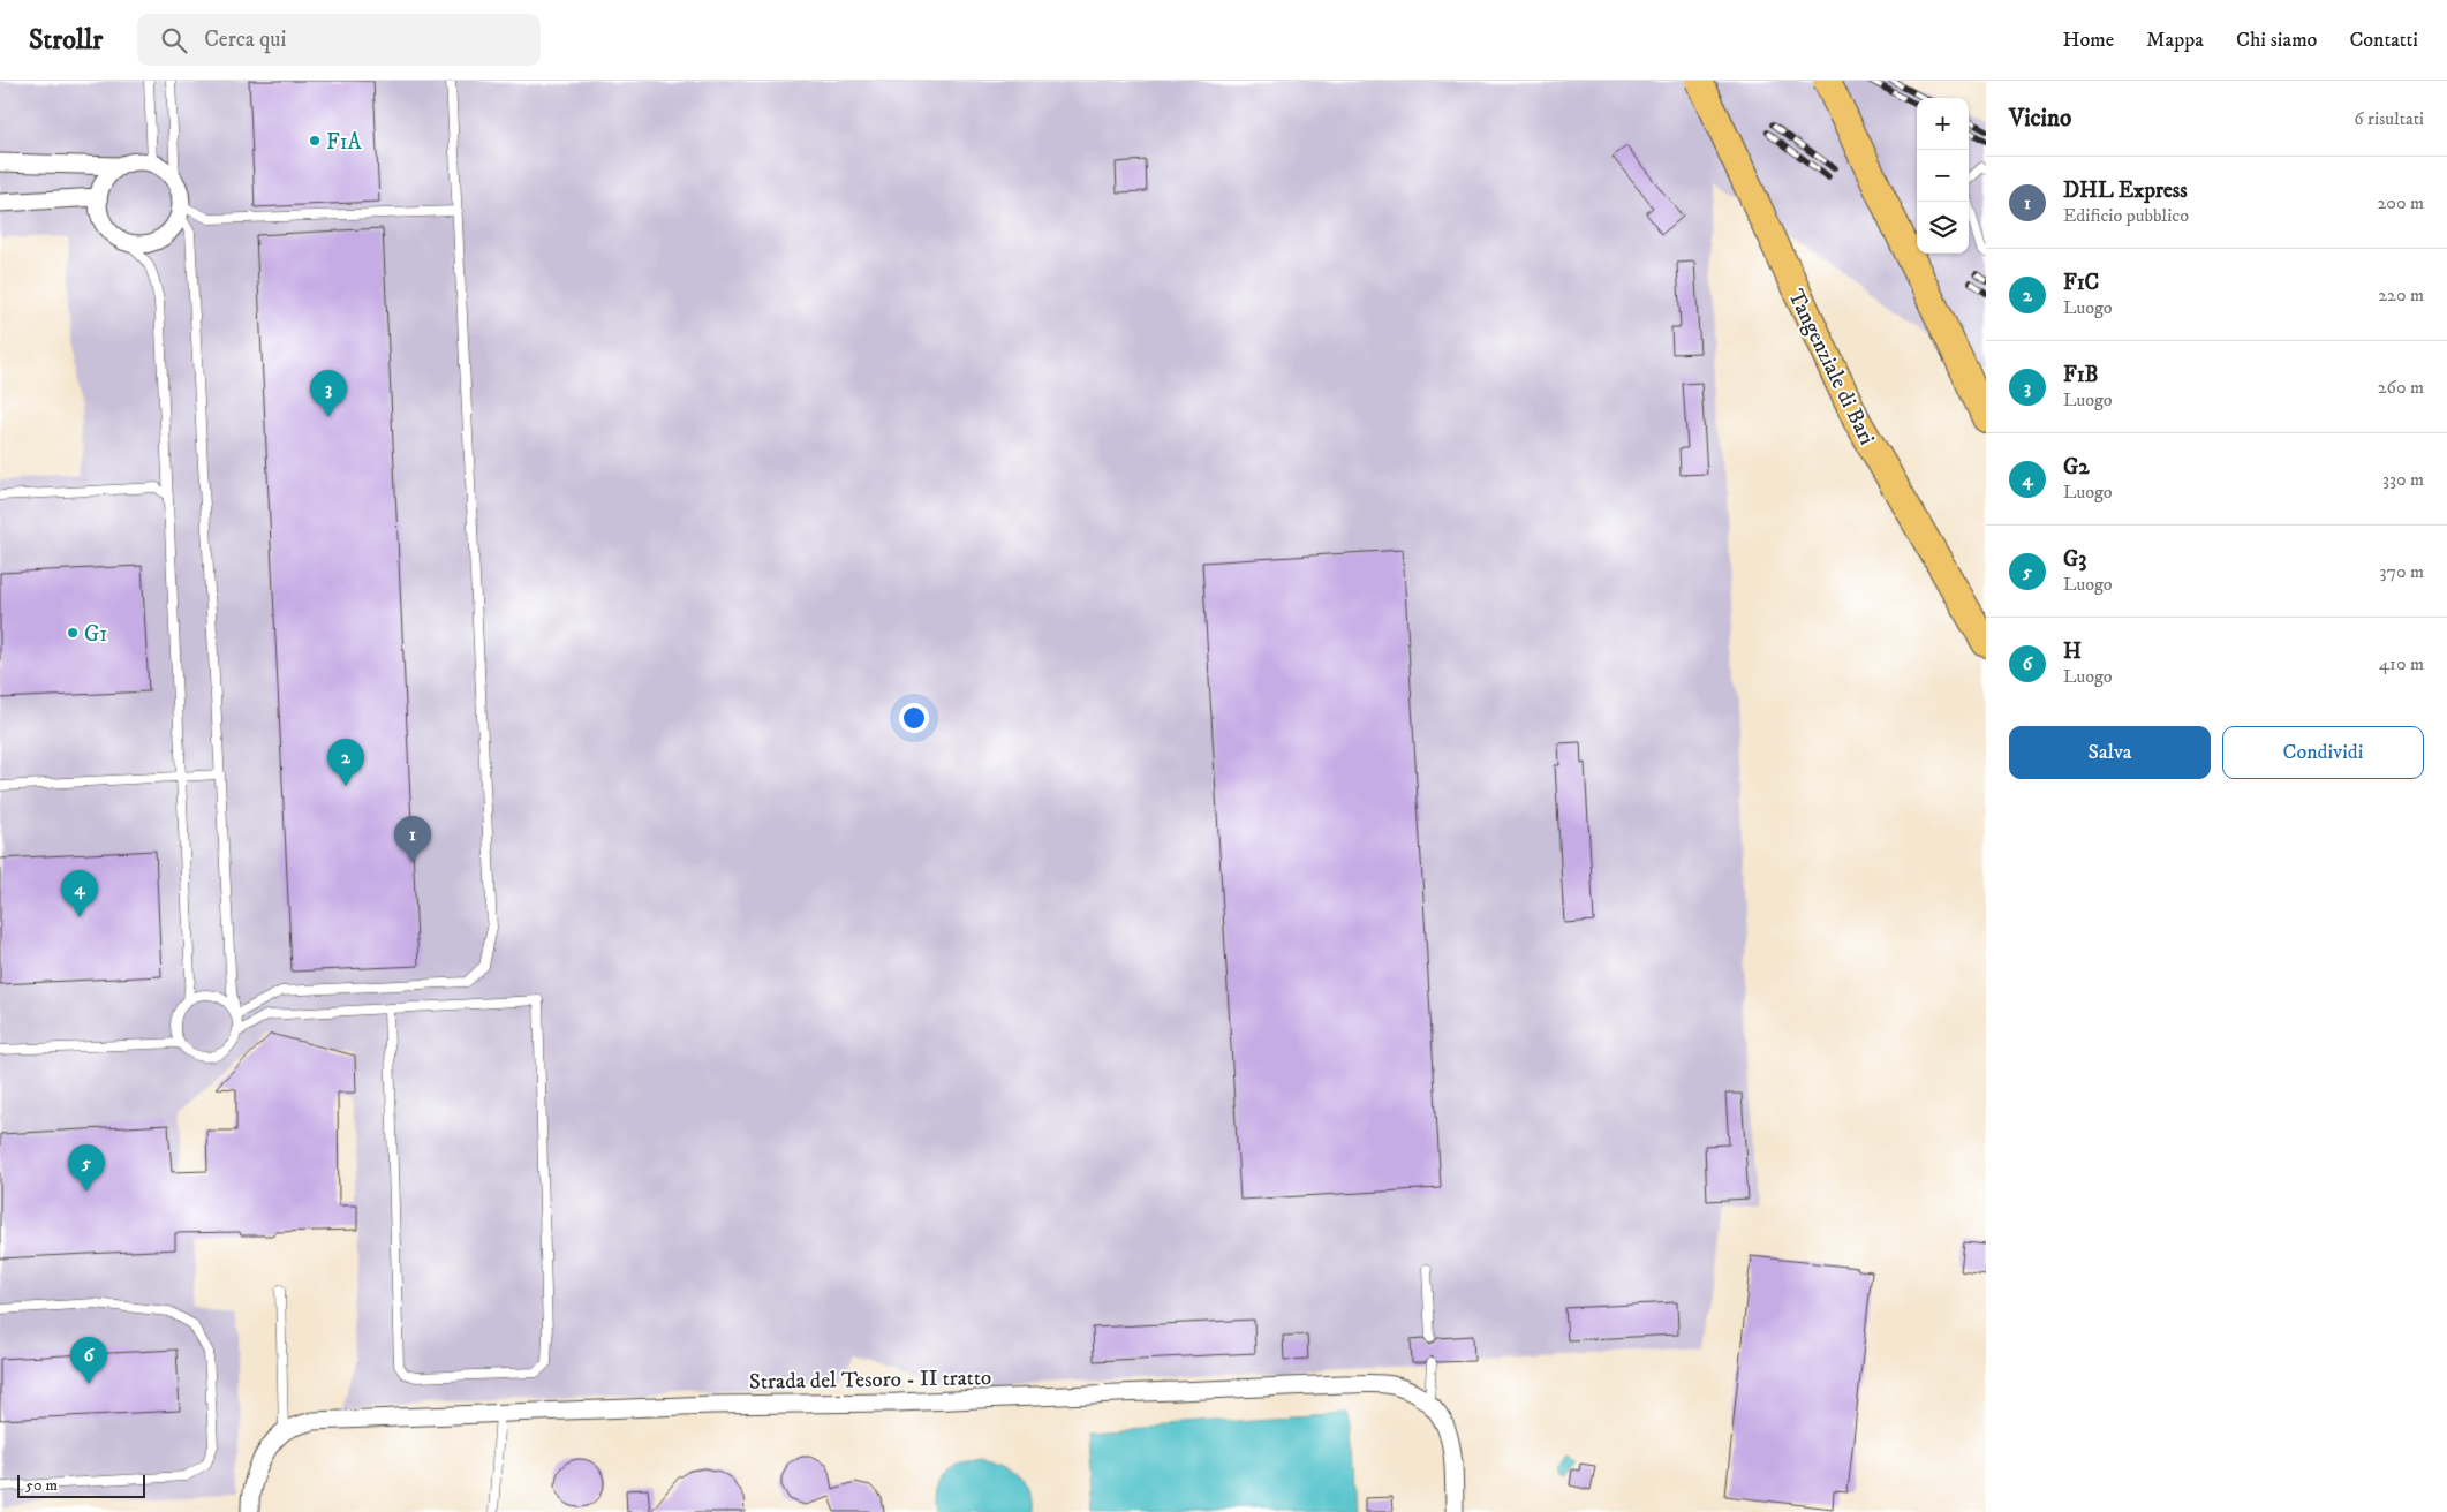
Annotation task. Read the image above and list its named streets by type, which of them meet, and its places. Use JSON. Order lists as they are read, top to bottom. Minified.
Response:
{"streets":{"highway":["Tangenziale di Bari"],"street":["Strada del Tesoro - II tratto"]},"places":["F1A","G1"],"scale_bar":"50 m","page":{"header":"Strollr","search":"Cerca qui","nav":["Home","Mappa","Chi siamo","Contatti"],"heading":["Vicino","6 risultati"],"map_buttons":["+","−"],"list":[{"mark":"1","name":"DHL Express","note":"Edificio pubblico","value":"200 m"},{"mark":"2","name":"F1C","note":"Luogo","value":"220 m"},{"mark":"3","name":"F1B","note":"Luogo","value":"260 m"},{"mark":"4","name":"G2","note":"Luogo","value":"330 m"},{"mark":"5","name":"G3","note":"Luogo","value":"370 m"},{"mark":"6","name":"H","note":"Luogo","value":"410 m"}],"pins":["3","2","1","4","5","6"],"buttons":["Salva","Condividi"],"scale":"50 m"}}
